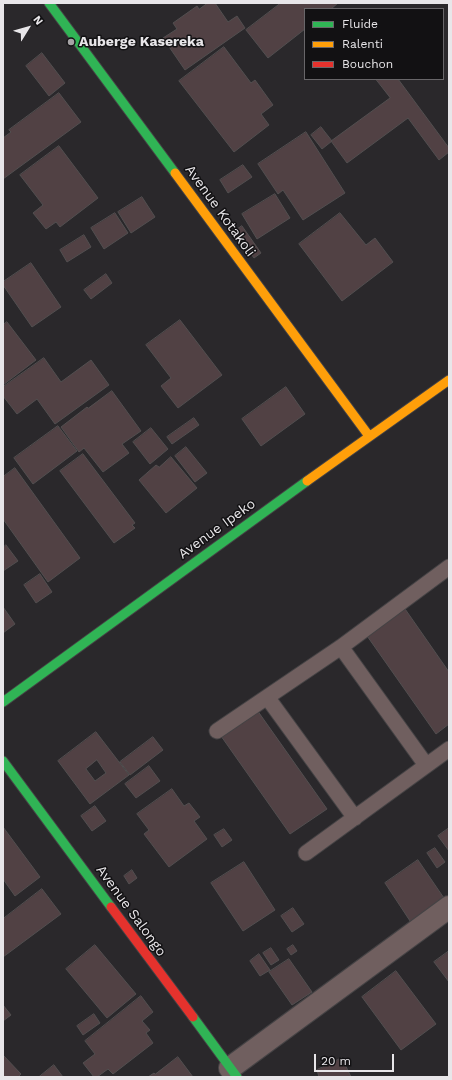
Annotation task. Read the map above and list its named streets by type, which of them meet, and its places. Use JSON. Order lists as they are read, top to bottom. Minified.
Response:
{"streets":{"street":["Avenue Kotakoli","Avenue Ipeko","Avenue Salongo"]},"crossings":[["Avenue Kotakoli","Avenue Ipeko"]],"places":["Auberge Kasereka"],"legend":["Fluide","Ralenti","Bouchon"],"scale_bar":"20 m","north":"top right"}
